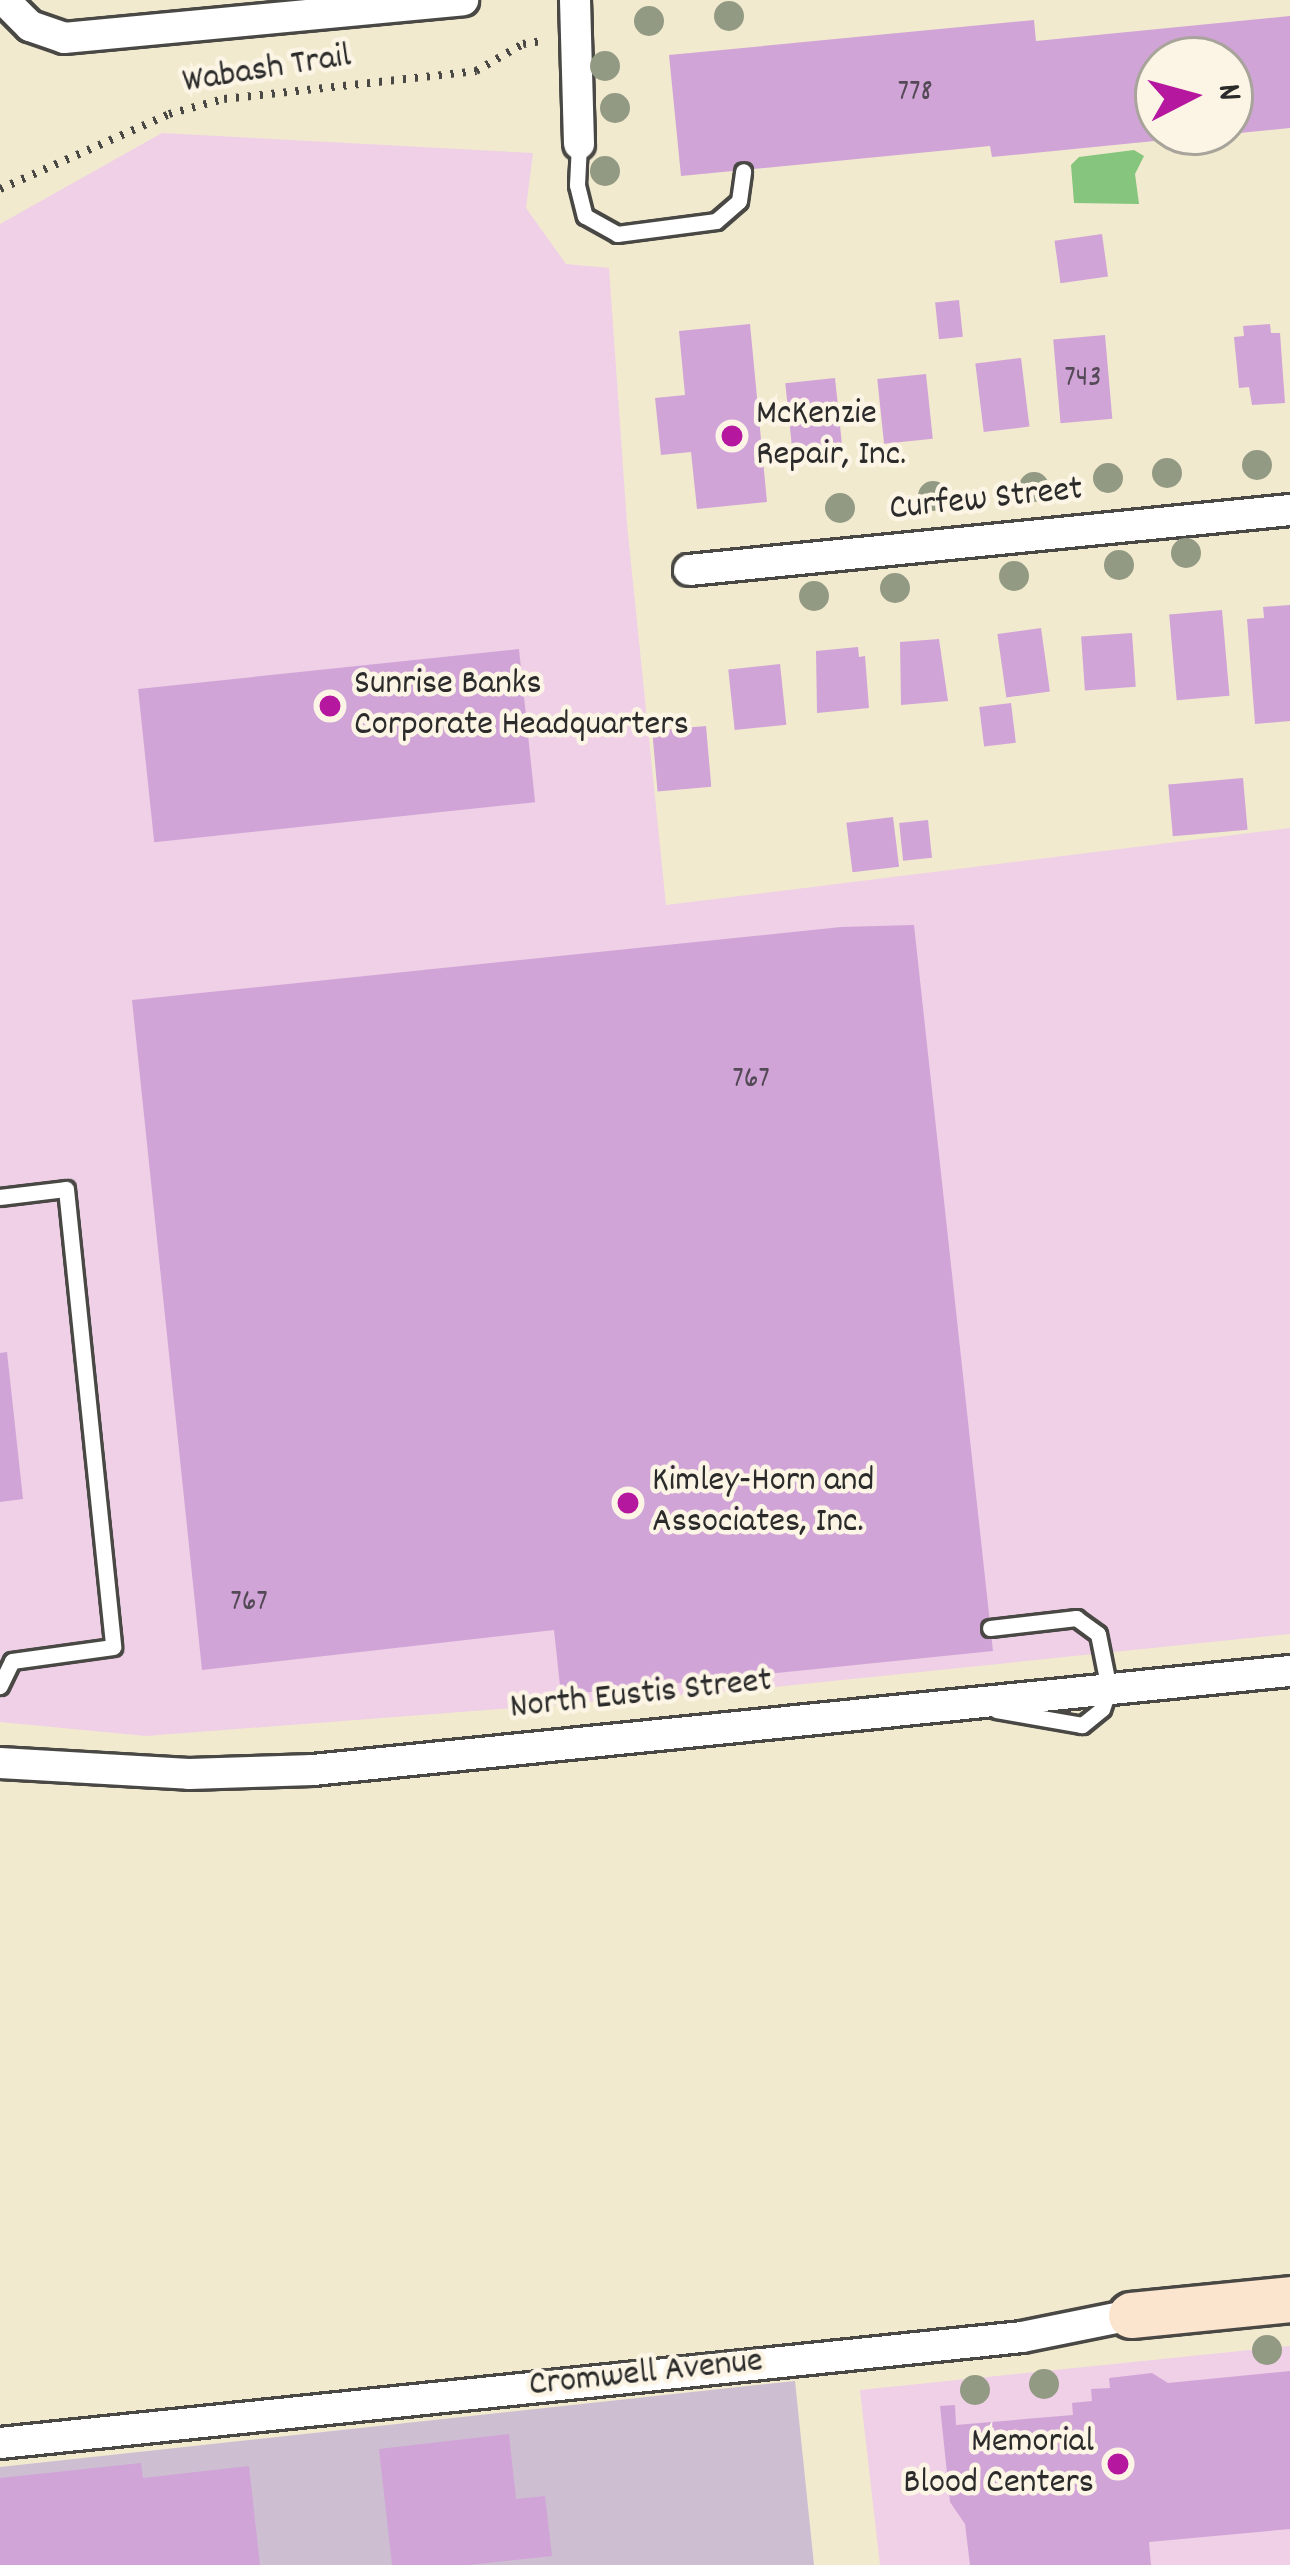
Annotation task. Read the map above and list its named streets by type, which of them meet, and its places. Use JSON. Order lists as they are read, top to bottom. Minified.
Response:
{"streets":{"main road":["Cromwell Avenue"],"street":["Curfew Street","North Eustis Street"],"path":["Wabash Trail"]},"places":["McKenzie Repair, Inc.","Sunrise Banks Corporate Headquarters","Kimley-Horn and Associates, Inc.","Memorial Blood Centers"],"house_numbers":["778","743","767","767"],"north":"right"}
